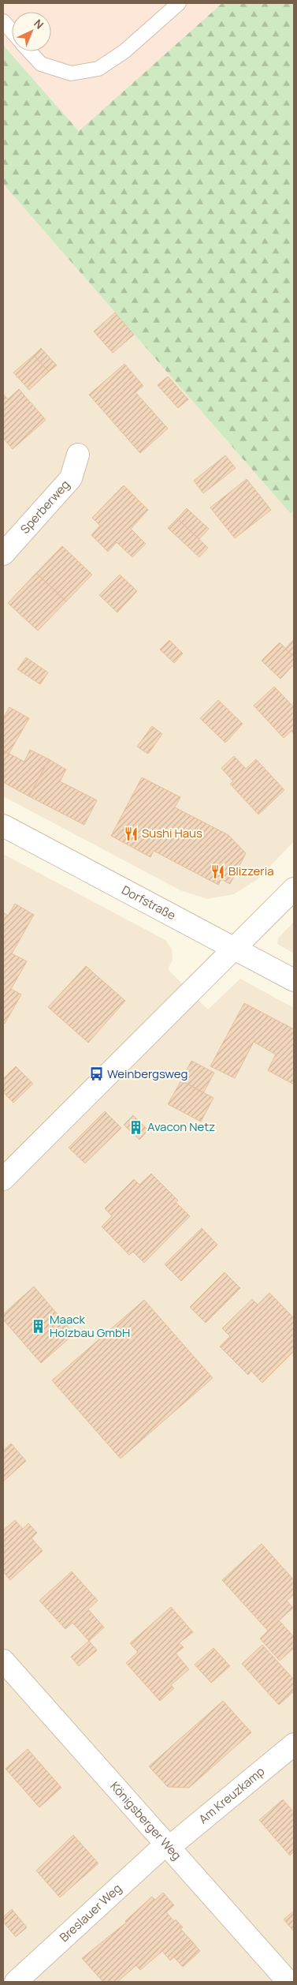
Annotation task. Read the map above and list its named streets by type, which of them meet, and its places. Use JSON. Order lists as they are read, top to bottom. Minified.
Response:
{"streets":{"street":["Sperberweg","Dorfstraße","Am Kreuzkamp","Königsberger Weg","Breslauer Weg"]},"crossings":[["Am Kreuzkamp","Königsberger Weg"],["Am Kreuzkamp","Breslauer Weg"],["Königsberger Weg","Breslauer Weg"]],"places":{"restaurant":["Sushi Haus","Blizzeria"],"bus stop":["Weinbergsweg"],"building":["Avacon Netz","Maack Holzbau GmbH"]},"north":"top right"}
